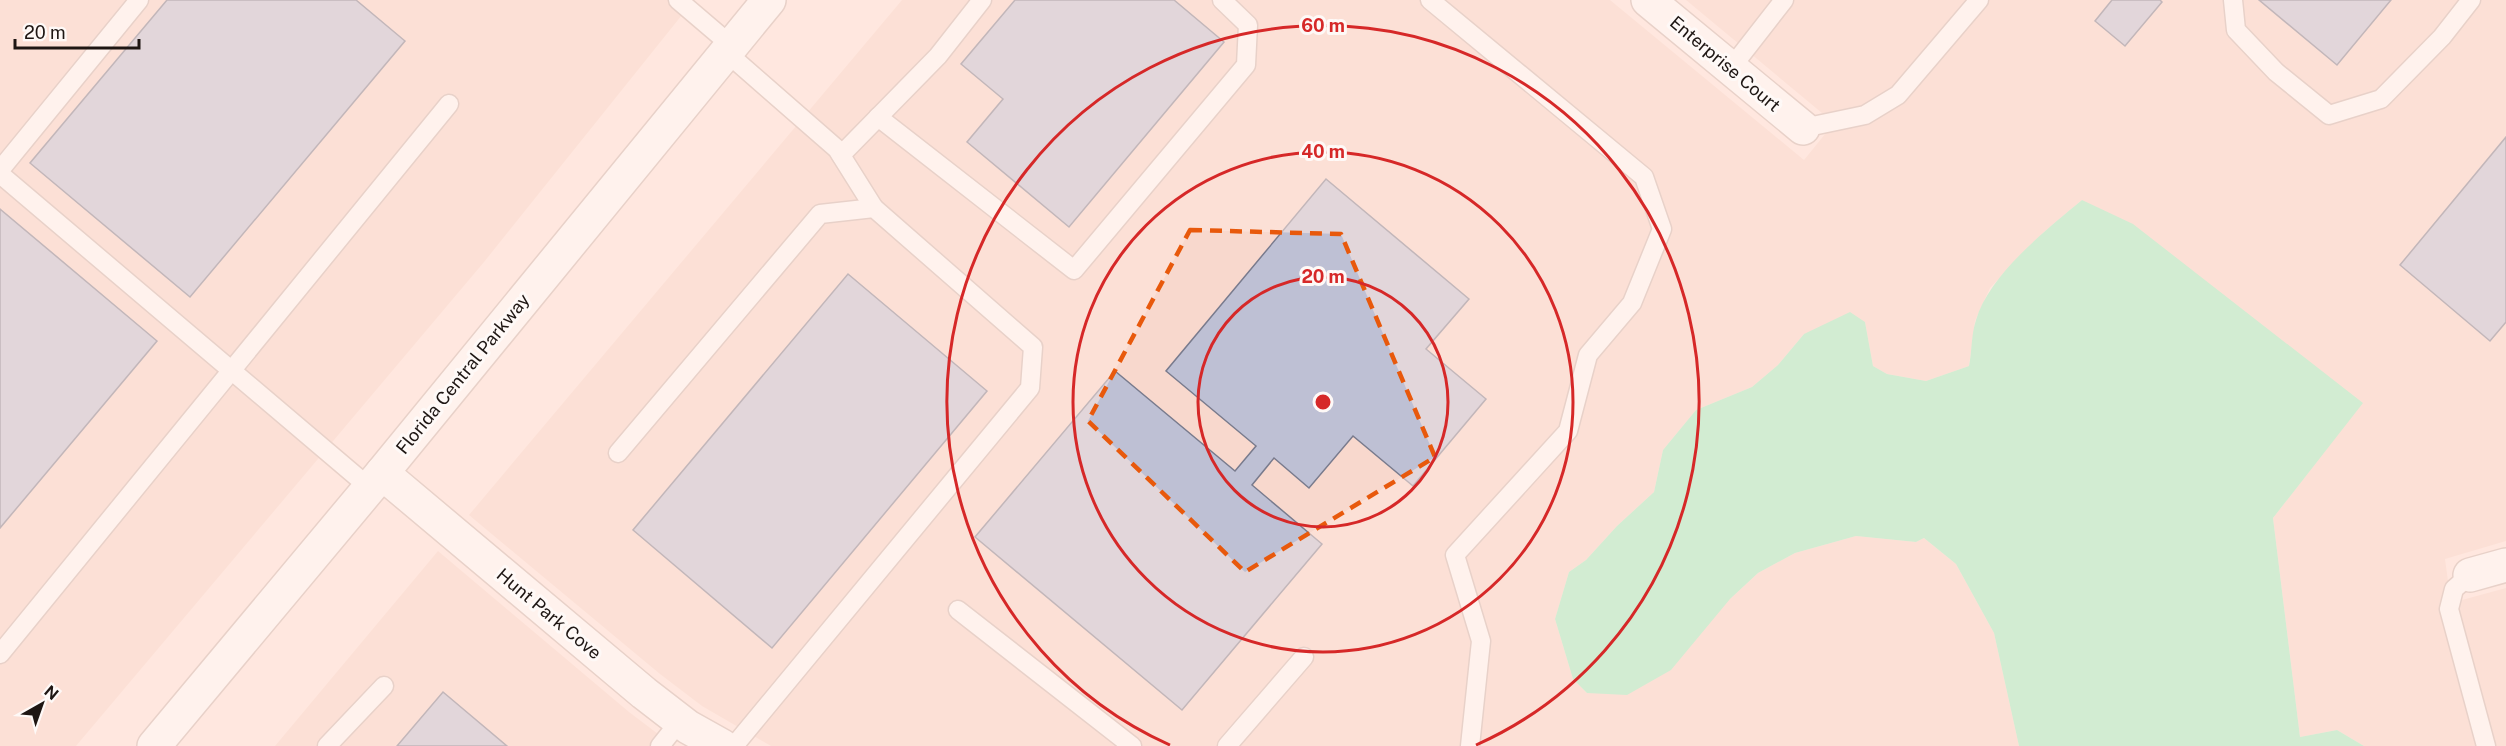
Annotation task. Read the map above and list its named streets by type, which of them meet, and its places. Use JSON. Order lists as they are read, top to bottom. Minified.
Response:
{"streets":{"street":["Enterprise Court","Florida Central Parkway","Hunt Park Cove"]},"crossings":[["Florida Central Parkway","Hunt Park Cove"]],"scale_bar":"20 m","north":"top right","rings":["60 m","40 m","20 m"]}
